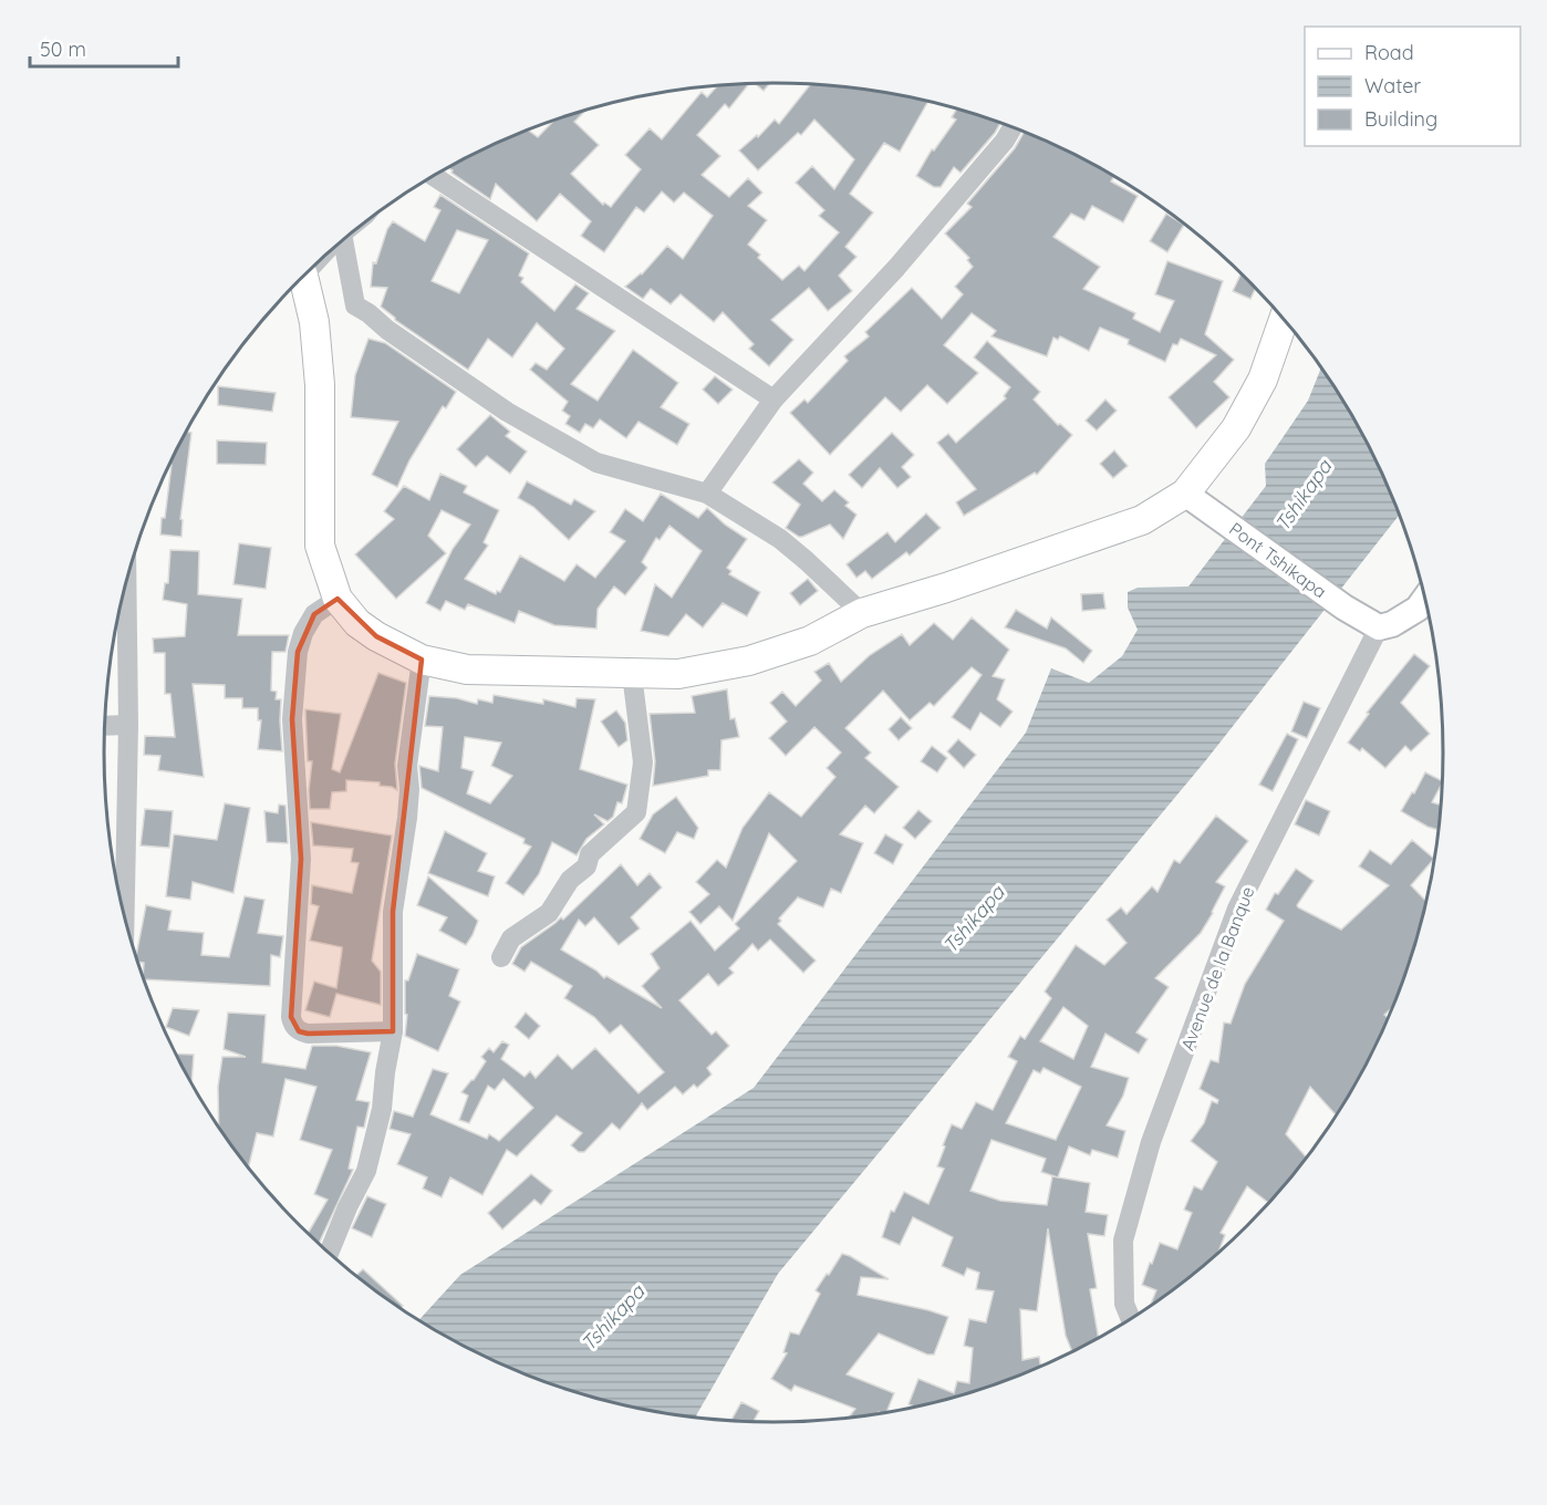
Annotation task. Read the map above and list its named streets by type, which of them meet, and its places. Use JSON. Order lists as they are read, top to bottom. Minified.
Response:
{"streets":{"main road":["Pont Tshikapa"],"street":["Avenue de la Banque"]},"crossings":[["Pont Tshikapa","Avenue de la Banque"]],"water":["Tshikapa"],"legend":["Road","Water","Building"],"scale_bar":"50 m"}
